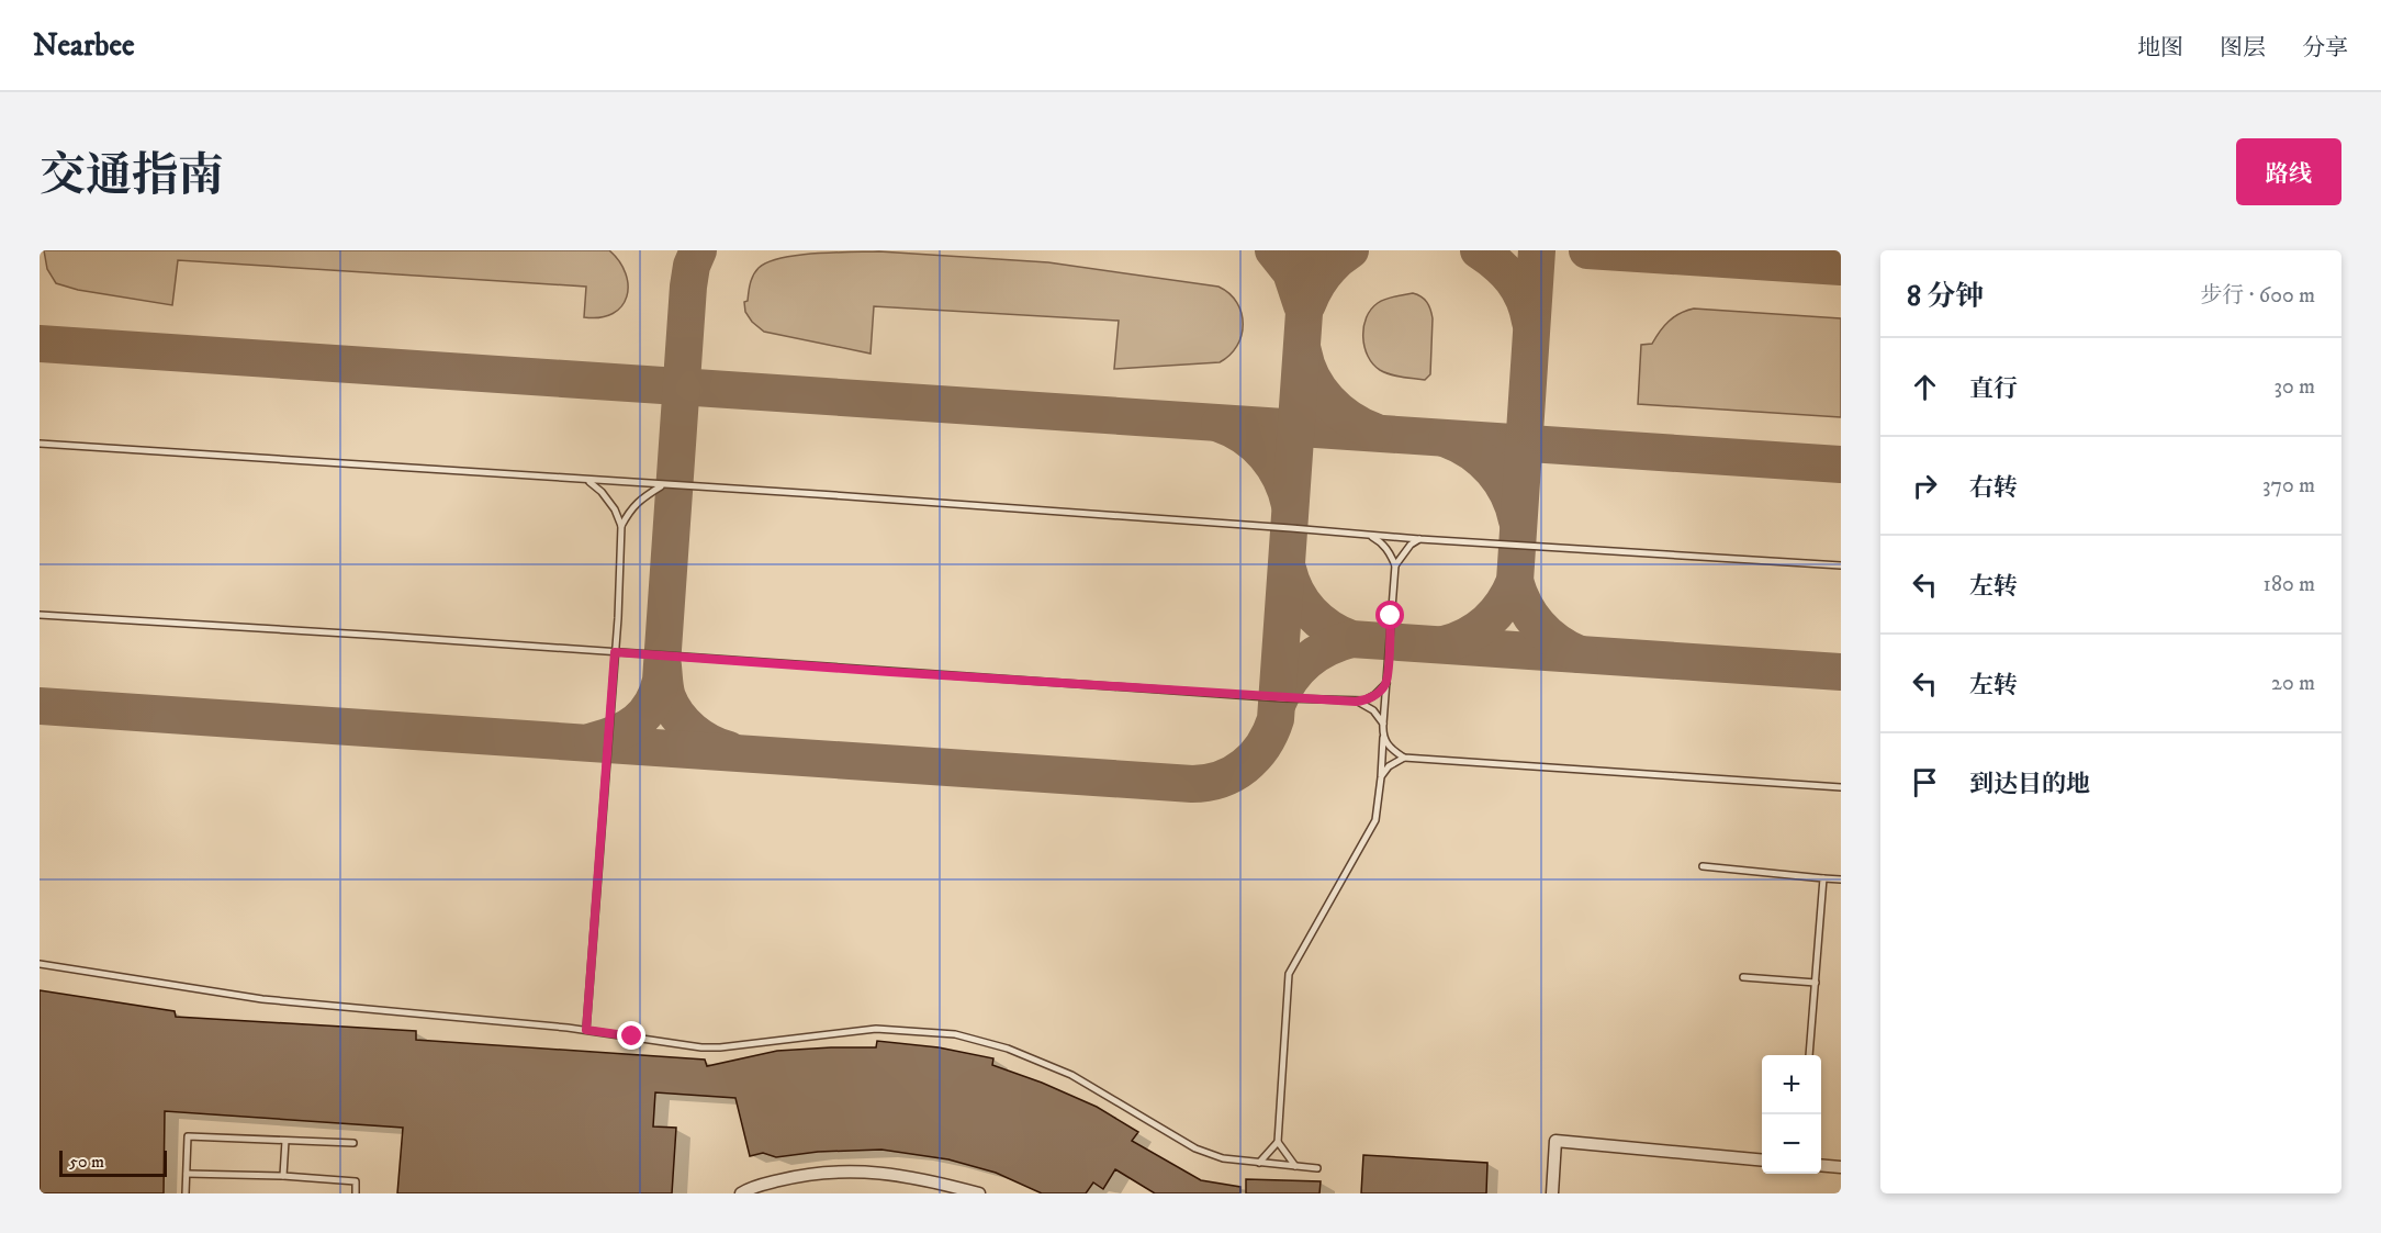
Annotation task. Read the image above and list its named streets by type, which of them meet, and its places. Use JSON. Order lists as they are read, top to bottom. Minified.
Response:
{"scale_bar":"50 m","page":{"header":"Nearbee","nav":["地图","图层","分享"],"title":"交通指南","buttons":"路线","heading":["8 分钟","步行 · 600 m"],"list":[["直行","30 m"],["右转","370 m"],["左转","180 m"],["左转","20 m"],"到达目的地"],"map_buttons":["+","−"],"scale":"50 m"}}
